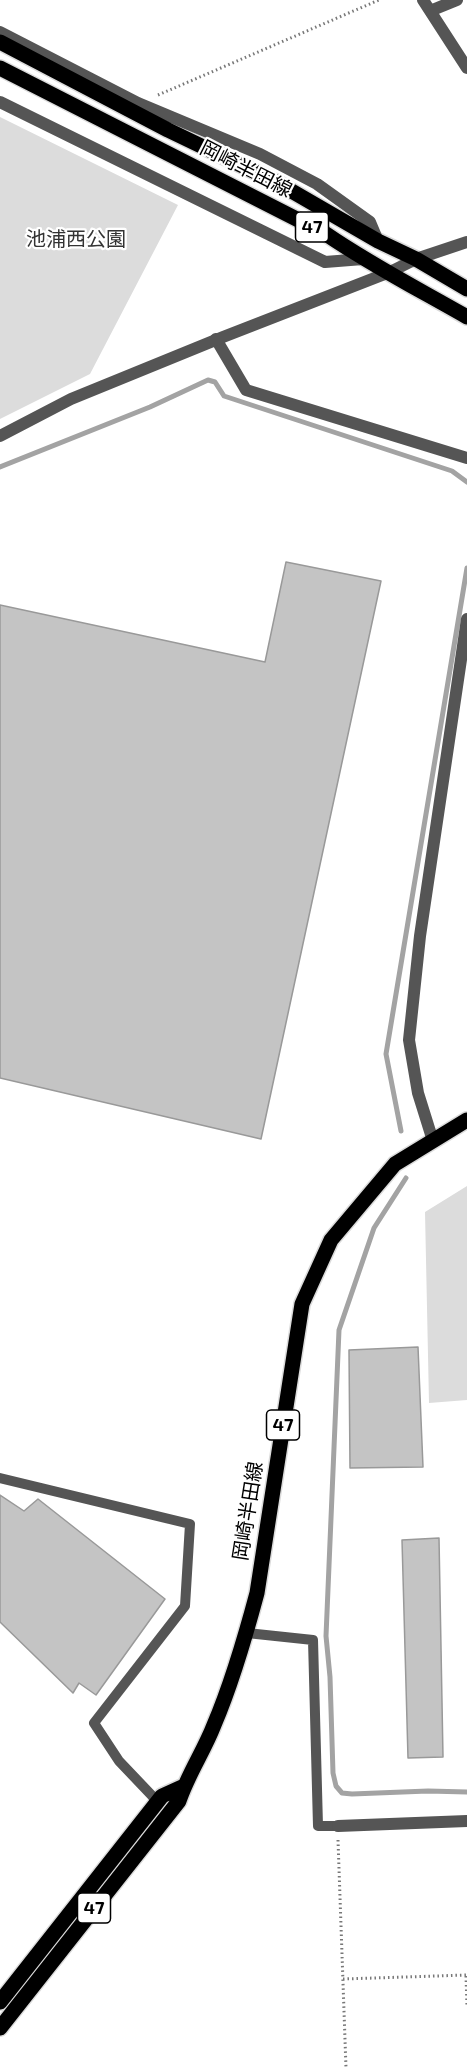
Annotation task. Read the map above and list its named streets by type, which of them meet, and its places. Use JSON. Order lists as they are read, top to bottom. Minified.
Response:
{"streets":{"main road":["岡崎半田線","47"]},"crossings":[["岡崎半田線","47"]],"parks":["池浦西公園"]}
